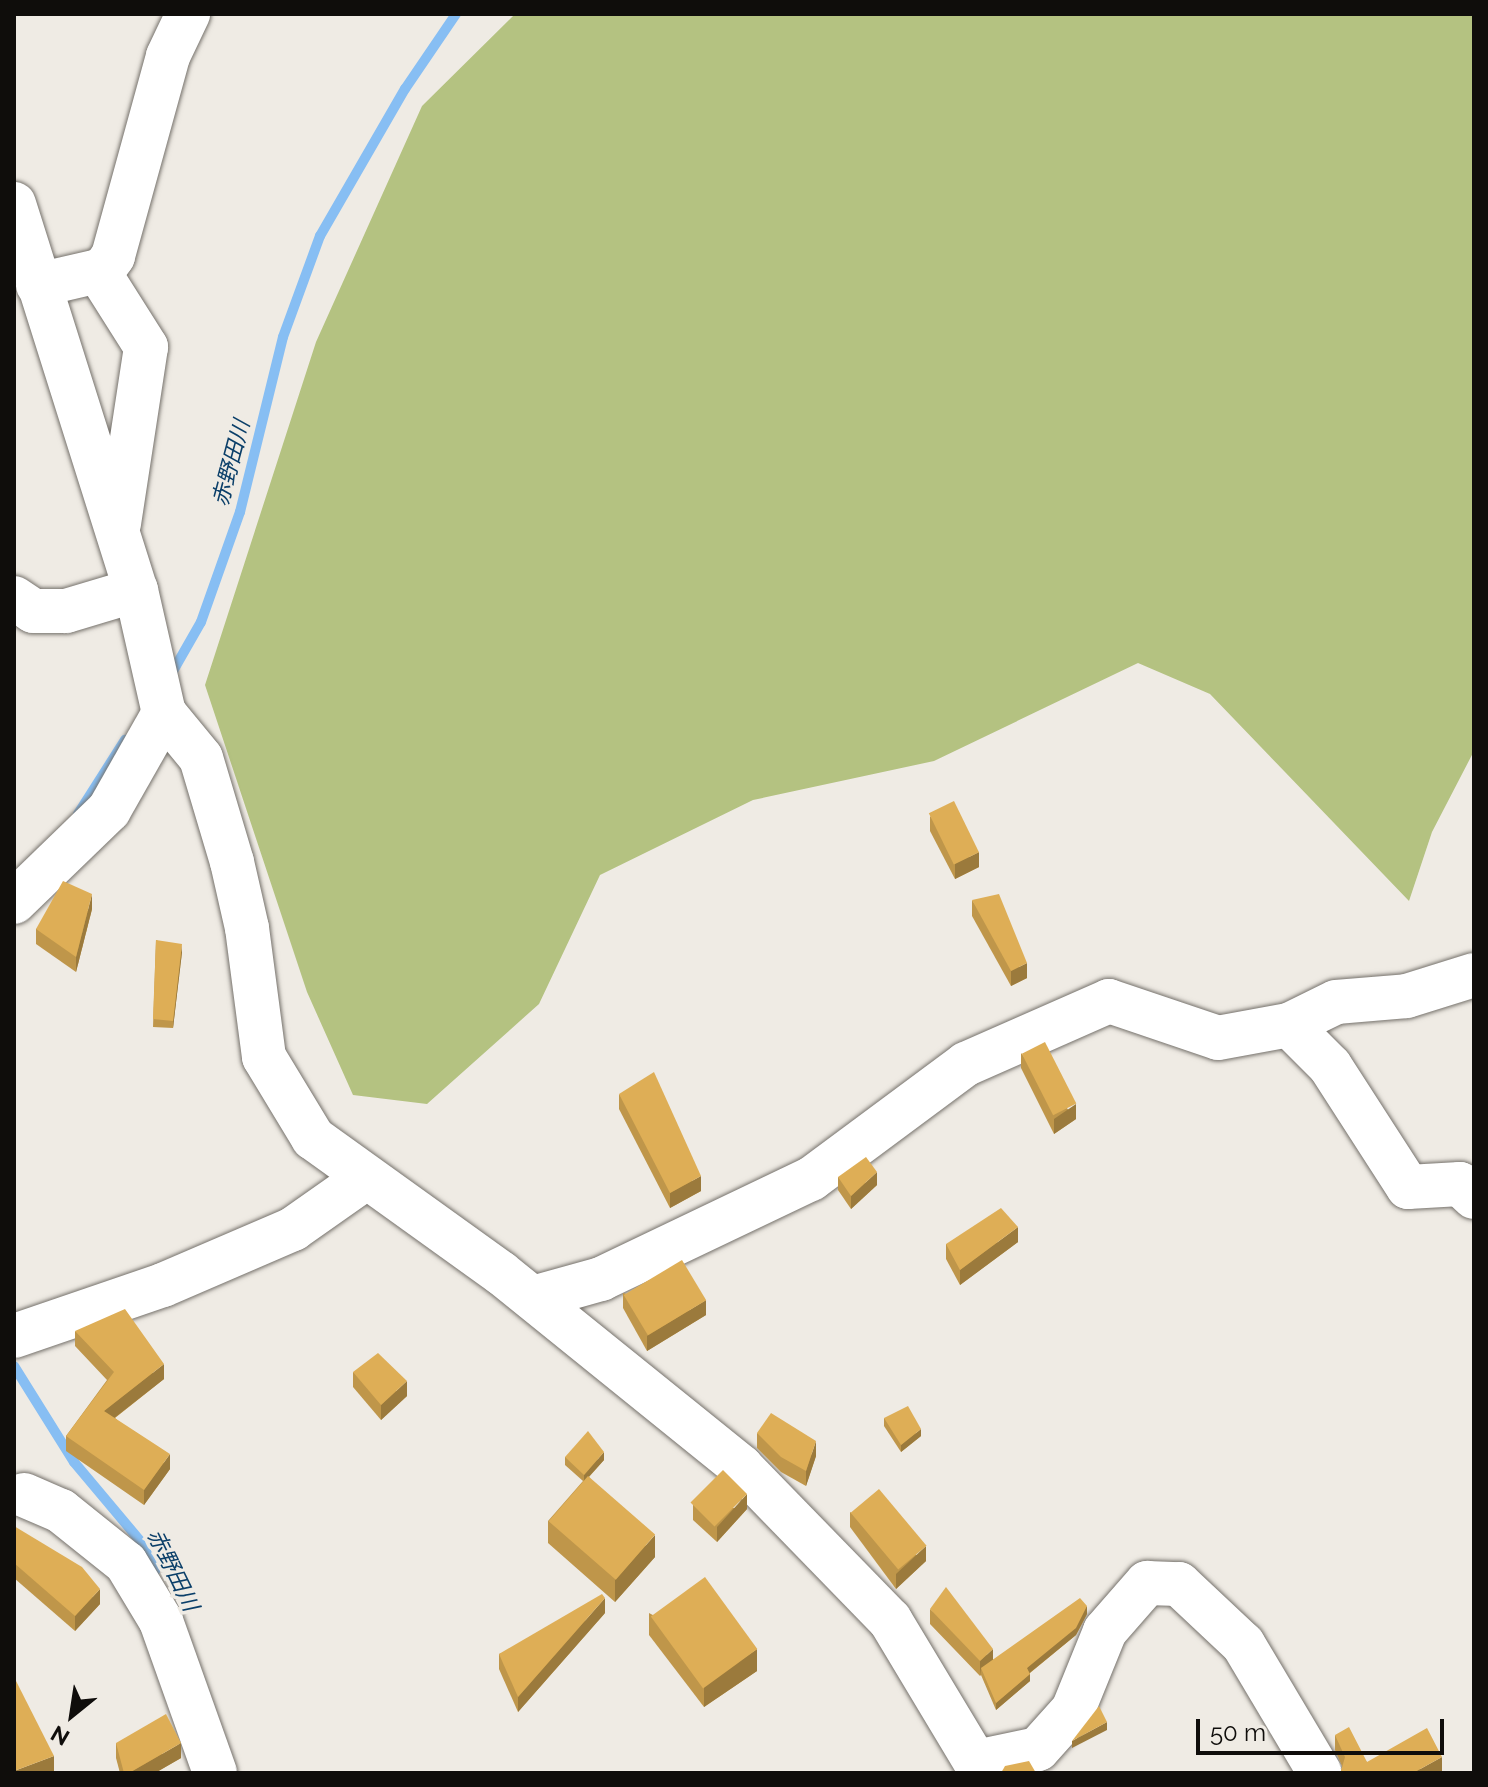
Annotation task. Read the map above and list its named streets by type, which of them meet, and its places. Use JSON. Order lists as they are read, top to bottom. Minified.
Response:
{"water":["赤野田川"],"scale_bar":"50 m","north":"bottom left"}
